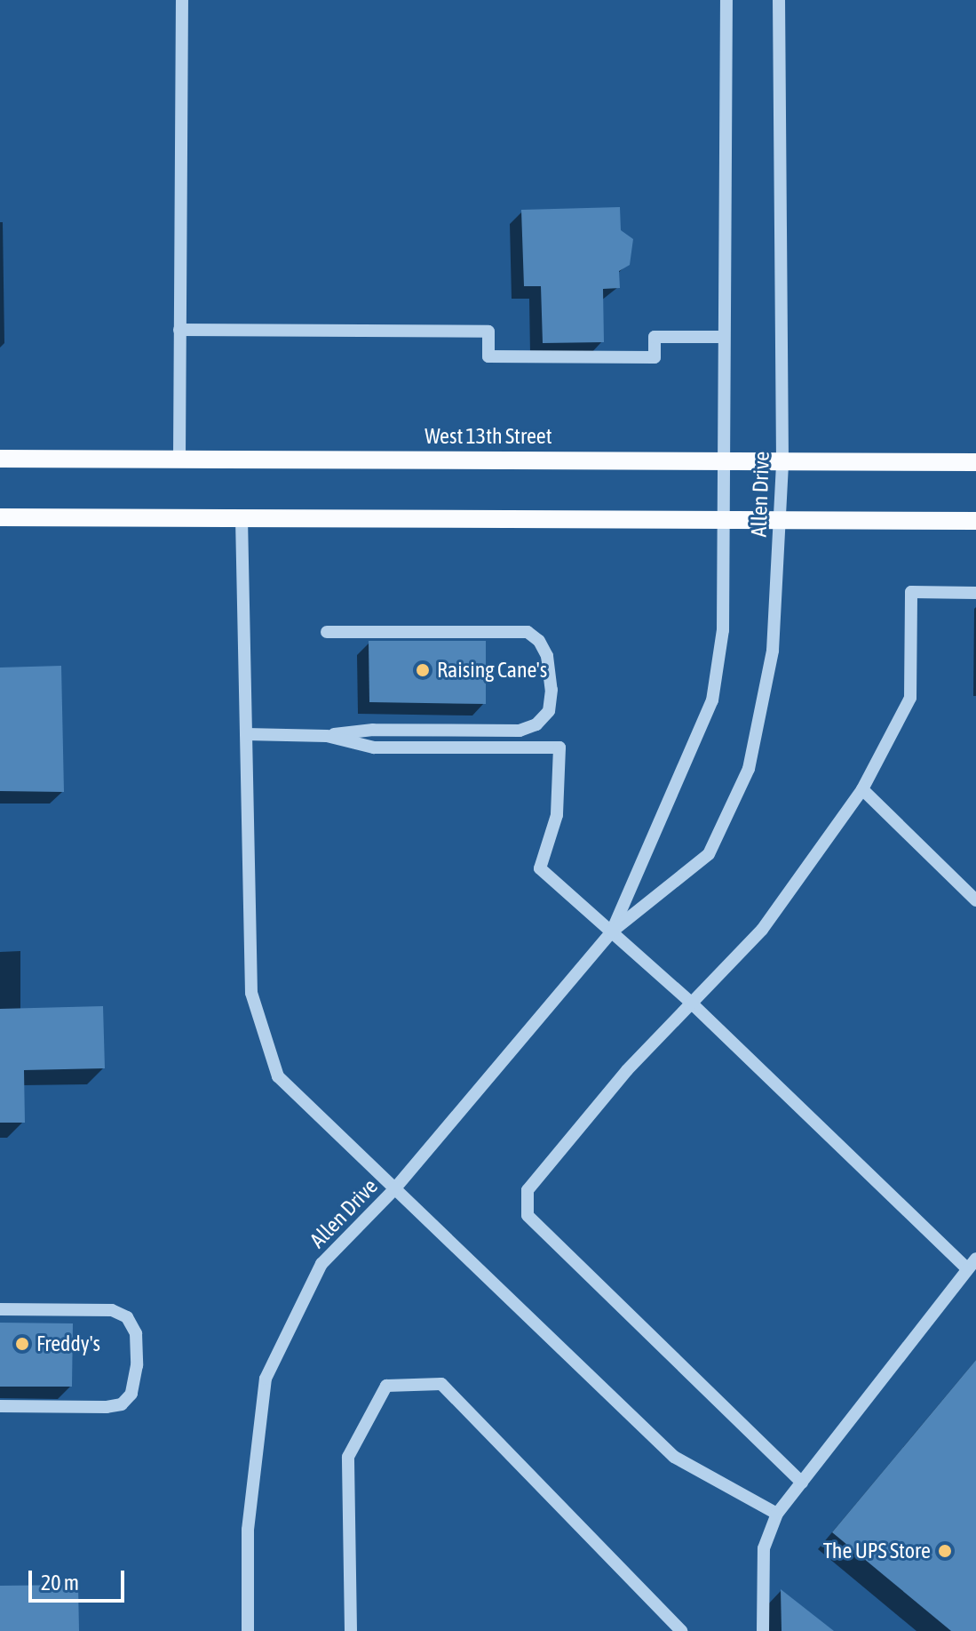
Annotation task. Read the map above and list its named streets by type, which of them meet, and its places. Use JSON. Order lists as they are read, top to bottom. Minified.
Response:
{"streets":{"main road":["West 13th Street"],"street":["Allen Drive"]},"crossings":[["West 13th Street","Allen Drive"]],"places":["Raising Cane's","Freddy's","The UPS Store"],"scale_bar":"20 m"}
